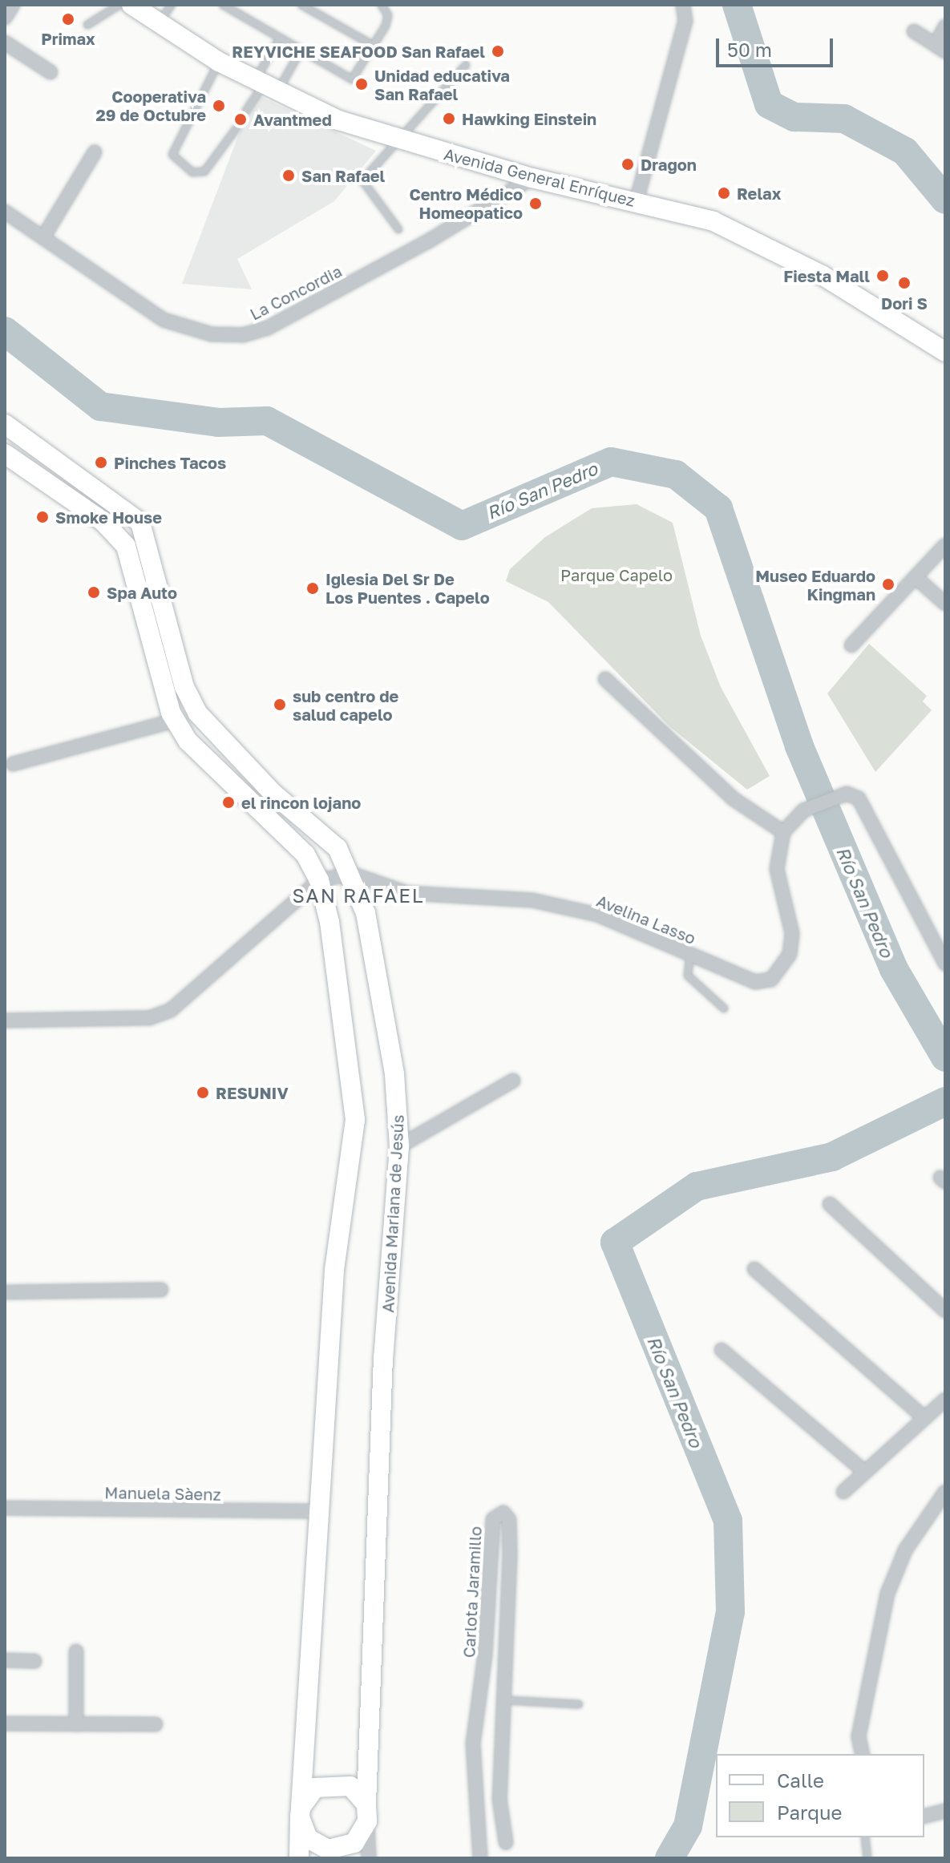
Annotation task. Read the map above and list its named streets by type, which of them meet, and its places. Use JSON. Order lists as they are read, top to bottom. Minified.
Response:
{"streets":{"street":["Avenida General Enríquez","La Concordia","Avelina Lasso","Avenida Mariana de Jesús","Manuela Sàenz","Carlota Jaramillo"]},"crossings":[["Avenida General Enríquez","La Concordia"],["Avelina Lasso","Avenida Mariana de Jesús"]],"districts":["SAN RAFAEL"],"water":["Río San Pedro"],"parks":["Parque Capelo"],"places":["Primax","REYVICHE SEAFOOD San Rafael","Unidad educativa San Rafael","Cooperativa 29 de Octubre","Hawking Einstein","Avantmed","Dragon","San Rafael","Relax","Centro Médico Homeopatico","Fiesta Mall","Dori S","Pinches Tacos","Smoke House","Museo Eduardo Kingman","Iglesia Del Sr De Los Puentes . Capelo","Spa Auto","sub centro de salud capelo","el rincon lojano","RESUNIV"],"legend":["Calle","Parque"],"scale_bar":"50 m"}
